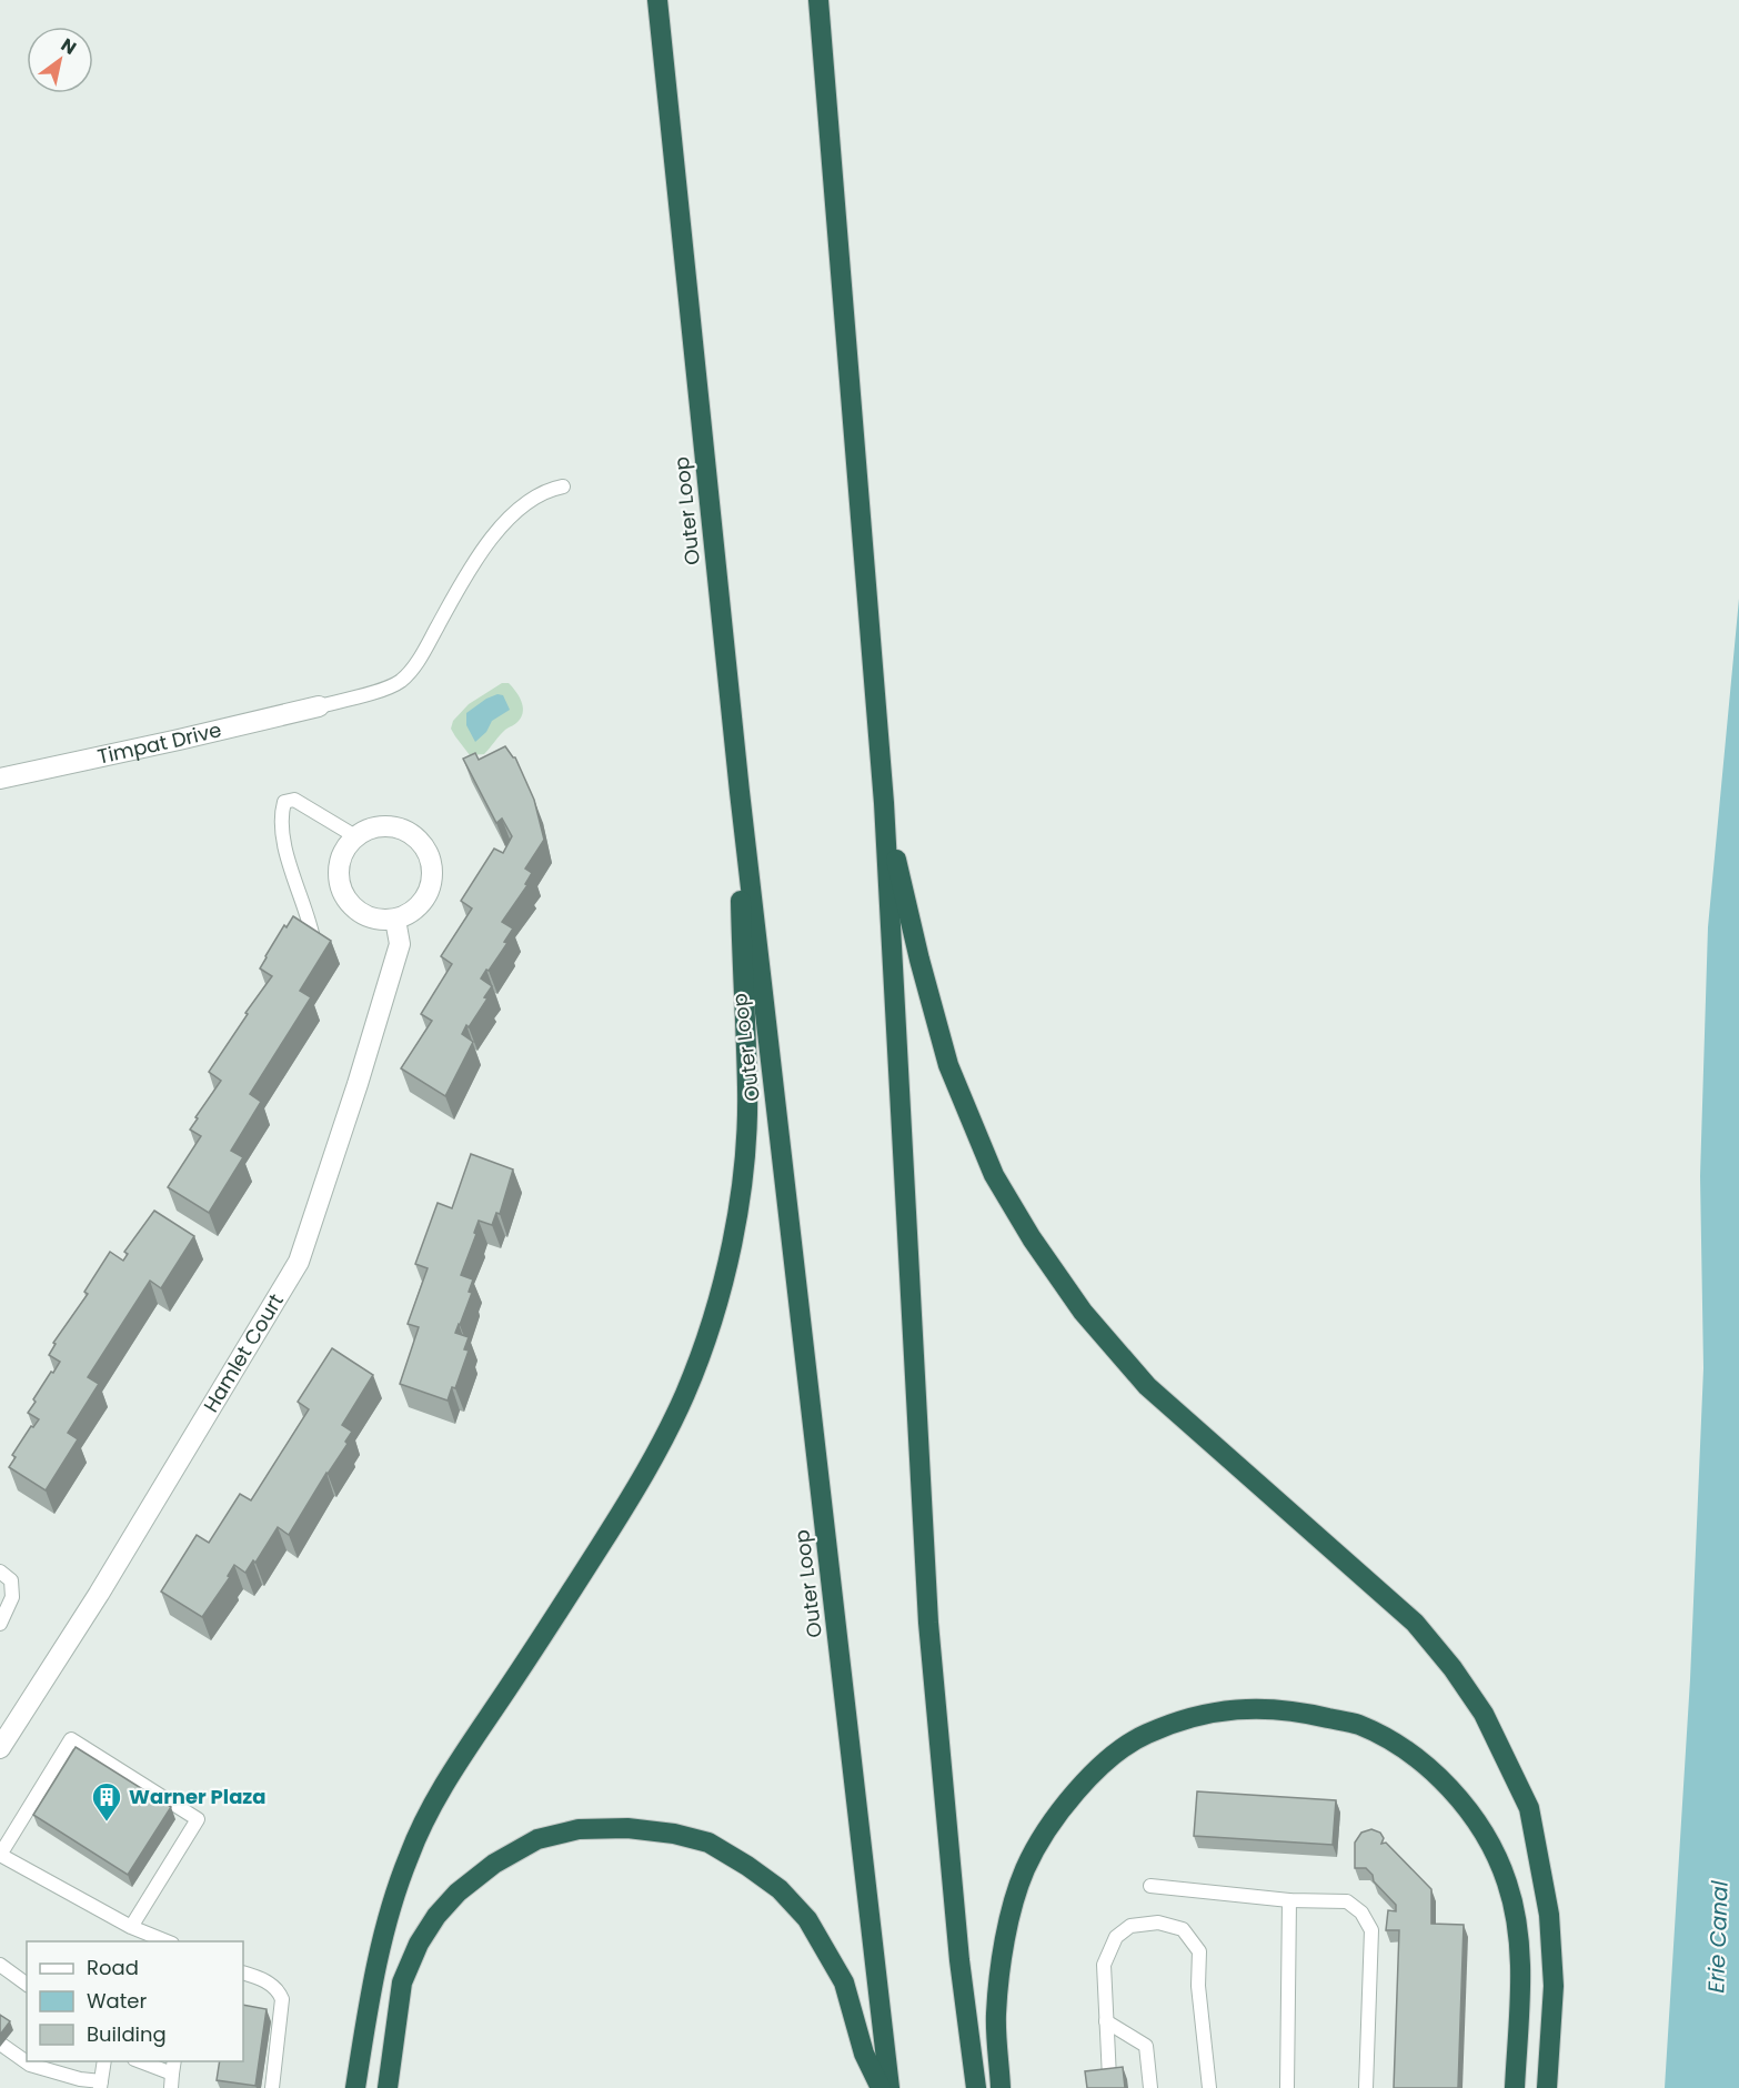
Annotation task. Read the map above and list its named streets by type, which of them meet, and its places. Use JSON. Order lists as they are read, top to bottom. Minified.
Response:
{"streets":{"highway":["Outer Loop"],"street":["Timpat Drive","Hamlet Court"]},"water":["Erie Canal"],"places":{"building":["Warner Plaza"]},"legend":["Road","Water","Building"],"north":"top right"}
